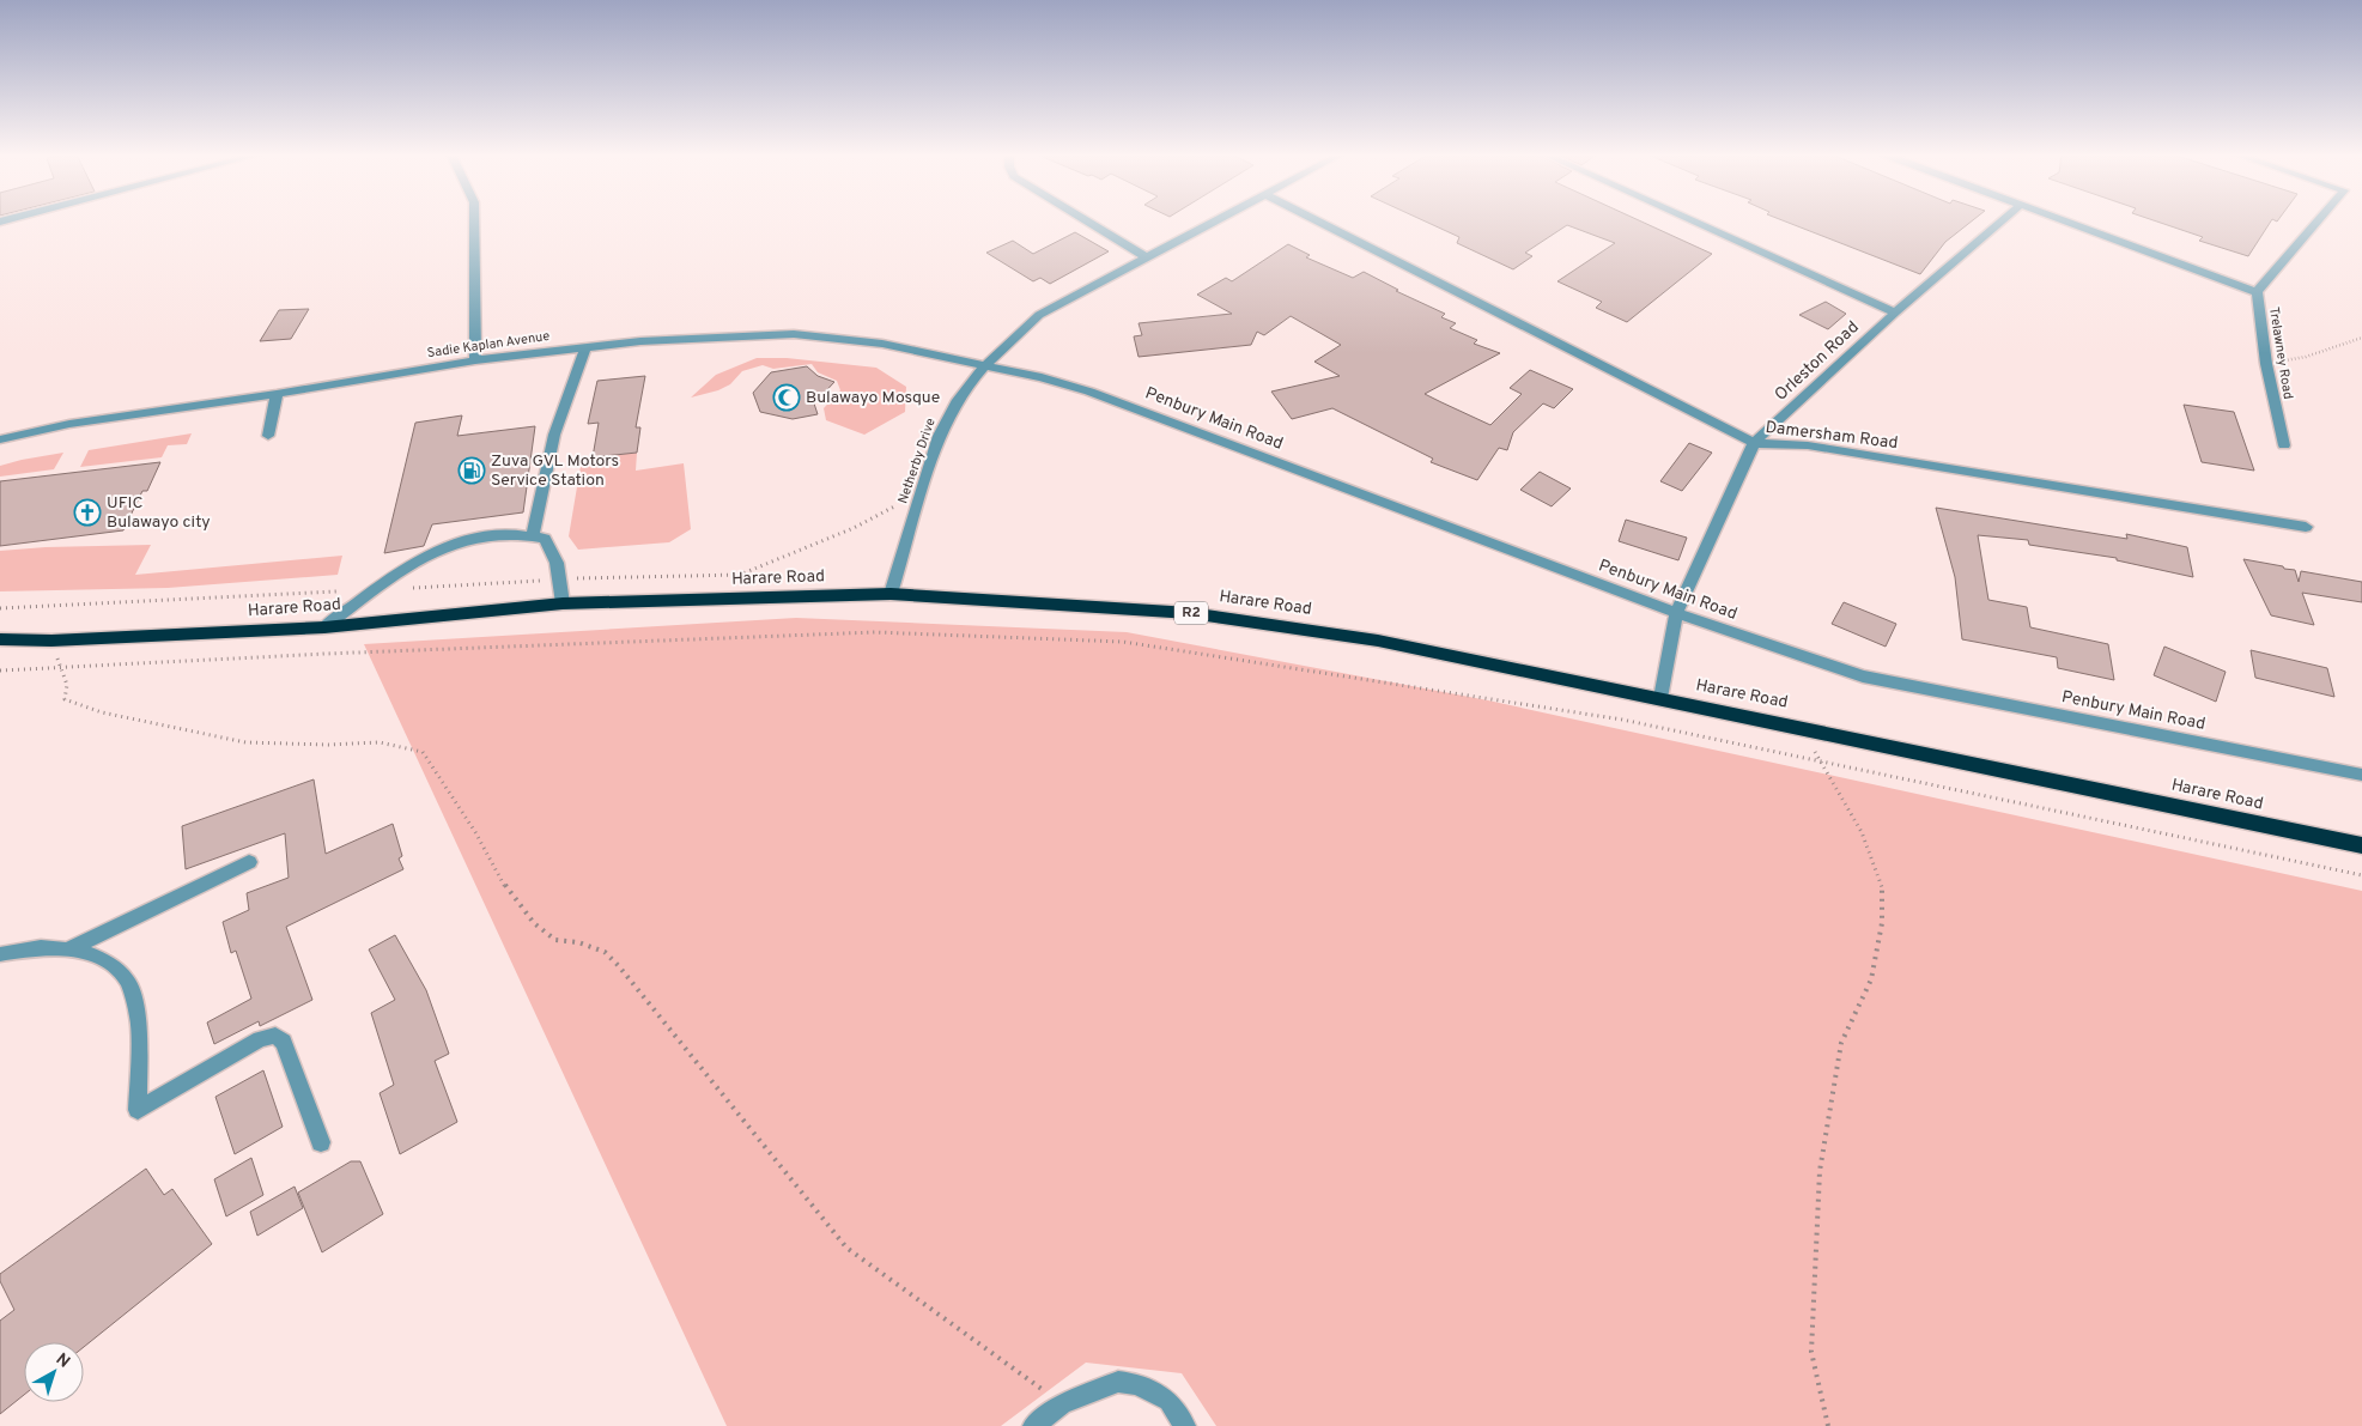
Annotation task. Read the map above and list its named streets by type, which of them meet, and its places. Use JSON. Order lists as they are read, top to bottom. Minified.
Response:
{"streets":{"highway":["Harare Road","R2"],"street":["Sadie Kaplan Avenue","Trelawney Road","Orleston Road","Penbury Main Road","Damersham Road","Netherby Drive"]},"crossings":[["Sadie Kaplan Avenue","Penbury Main Road"],["Sadie Kaplan Avenue","Netherby Drive"],["Orleston Road","Penbury Main Road"],["Orleston Road","Damersham Road"],["Orleston Road","Harare Road"],["Penbury Main Road","Netherby Drive"],["Netherby Drive","Harare Road"]],"places":{"mosque":["Bulawayo Mosque"],"fuel station":["Zuva GVL Motors Service Station"],"church":["UFIC Bulawayo city"]},"north":"top right"}
